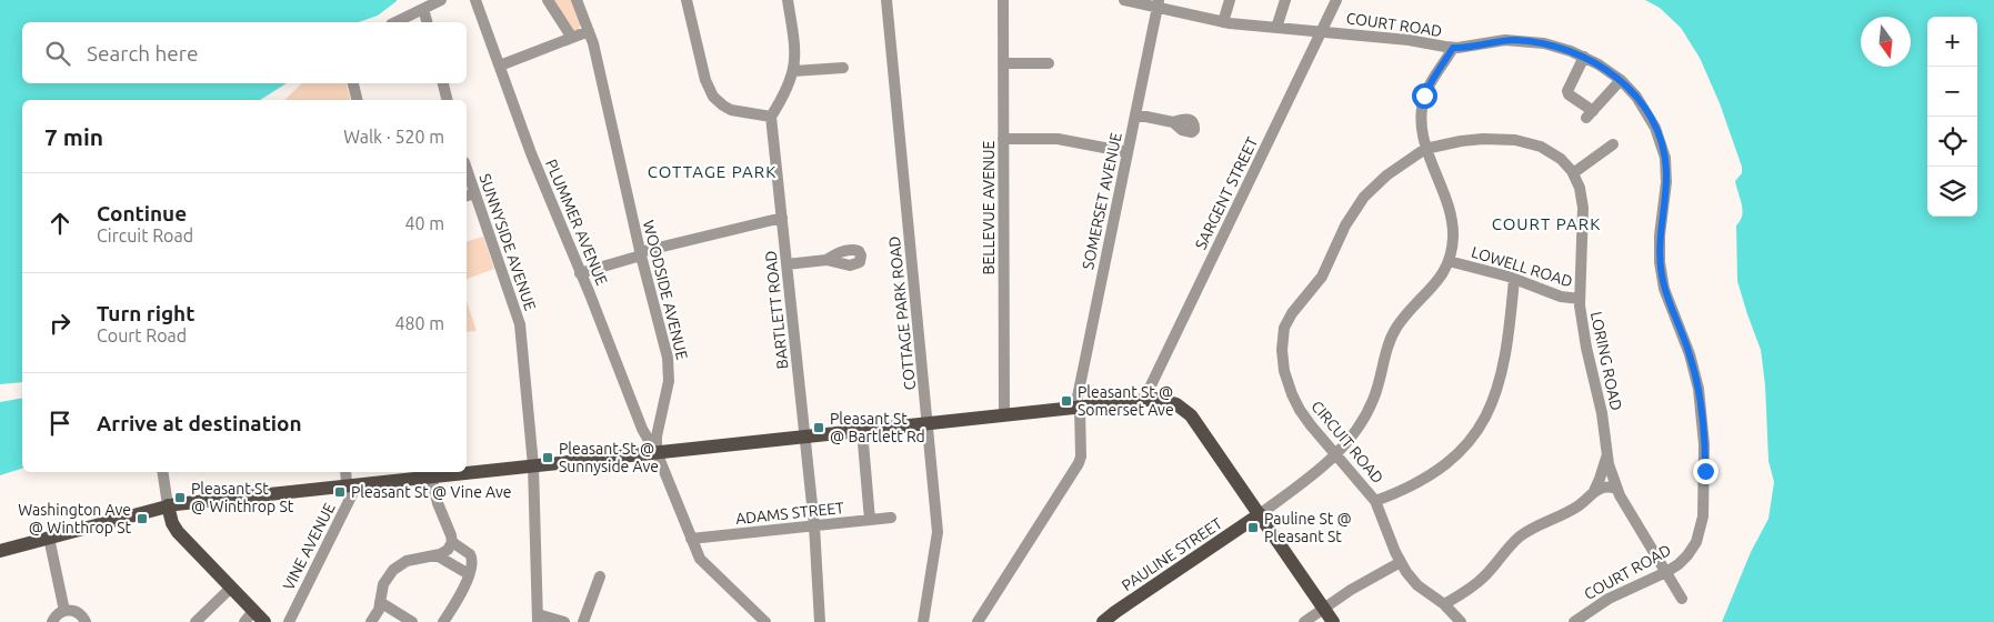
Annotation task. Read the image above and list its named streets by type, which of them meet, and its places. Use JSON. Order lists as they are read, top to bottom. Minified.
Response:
{"streets":{"main road":["PAULINE STREET"],"street":["COURT ROAD","SARGENT STREET","SOMERSET AVENUE","BELLEVUE AVENUE","PLUMMER AVENUE","SUNNYSIDE AVENUE","LOWELL ROAD","WOODSIDE AVENUE","BARTLETT ROAD","COTTAGE PARK ROAD","LORING ROAD","CIRCUIT ROAD","ADAMS STREET","VINE AVENUE"]},"crossings":[["COURT ROAD","SARGENT STREET"],["COURT ROAD","SOMERSET AVENUE"],["COURT ROAD","LORING ROAD"],["PLUMMER AVENUE","WOODSIDE AVENUE"],["LOWELL ROAD","LORING ROAD"],["LOWELL ROAD","CIRCUIT ROAD"],["LOWELL ROAD","PAULINE STREET"],["WOODSIDE AVENUE","ADAMS STREET"],["BARTLETT ROAD","ADAMS STREET"],["LORING ROAD","CIRCUIT ROAD"]],"districts":["COTTAGE PARK","COURT PARK"],"places":{"transit":["Pleasant St @ Somerset Ave","Pleasant St @ Bartlett Rd","Pleasant St @ Sunnyside Ave","Pleasant St @ Vine Ave","Pleasant St @ Winthrop St","Washington Ave @ Winthrop St","Pauline St @ Pleasant St"]},"north":"bottom","page":{"map_buttons":["+","−"],"search":"Search here","heading":["7 min","Walk · 520 m"],"list":[["Continue","Circuit Road","40 m"],["Turn right","Court Road","480 m"],"Arrive at destination"]}}
